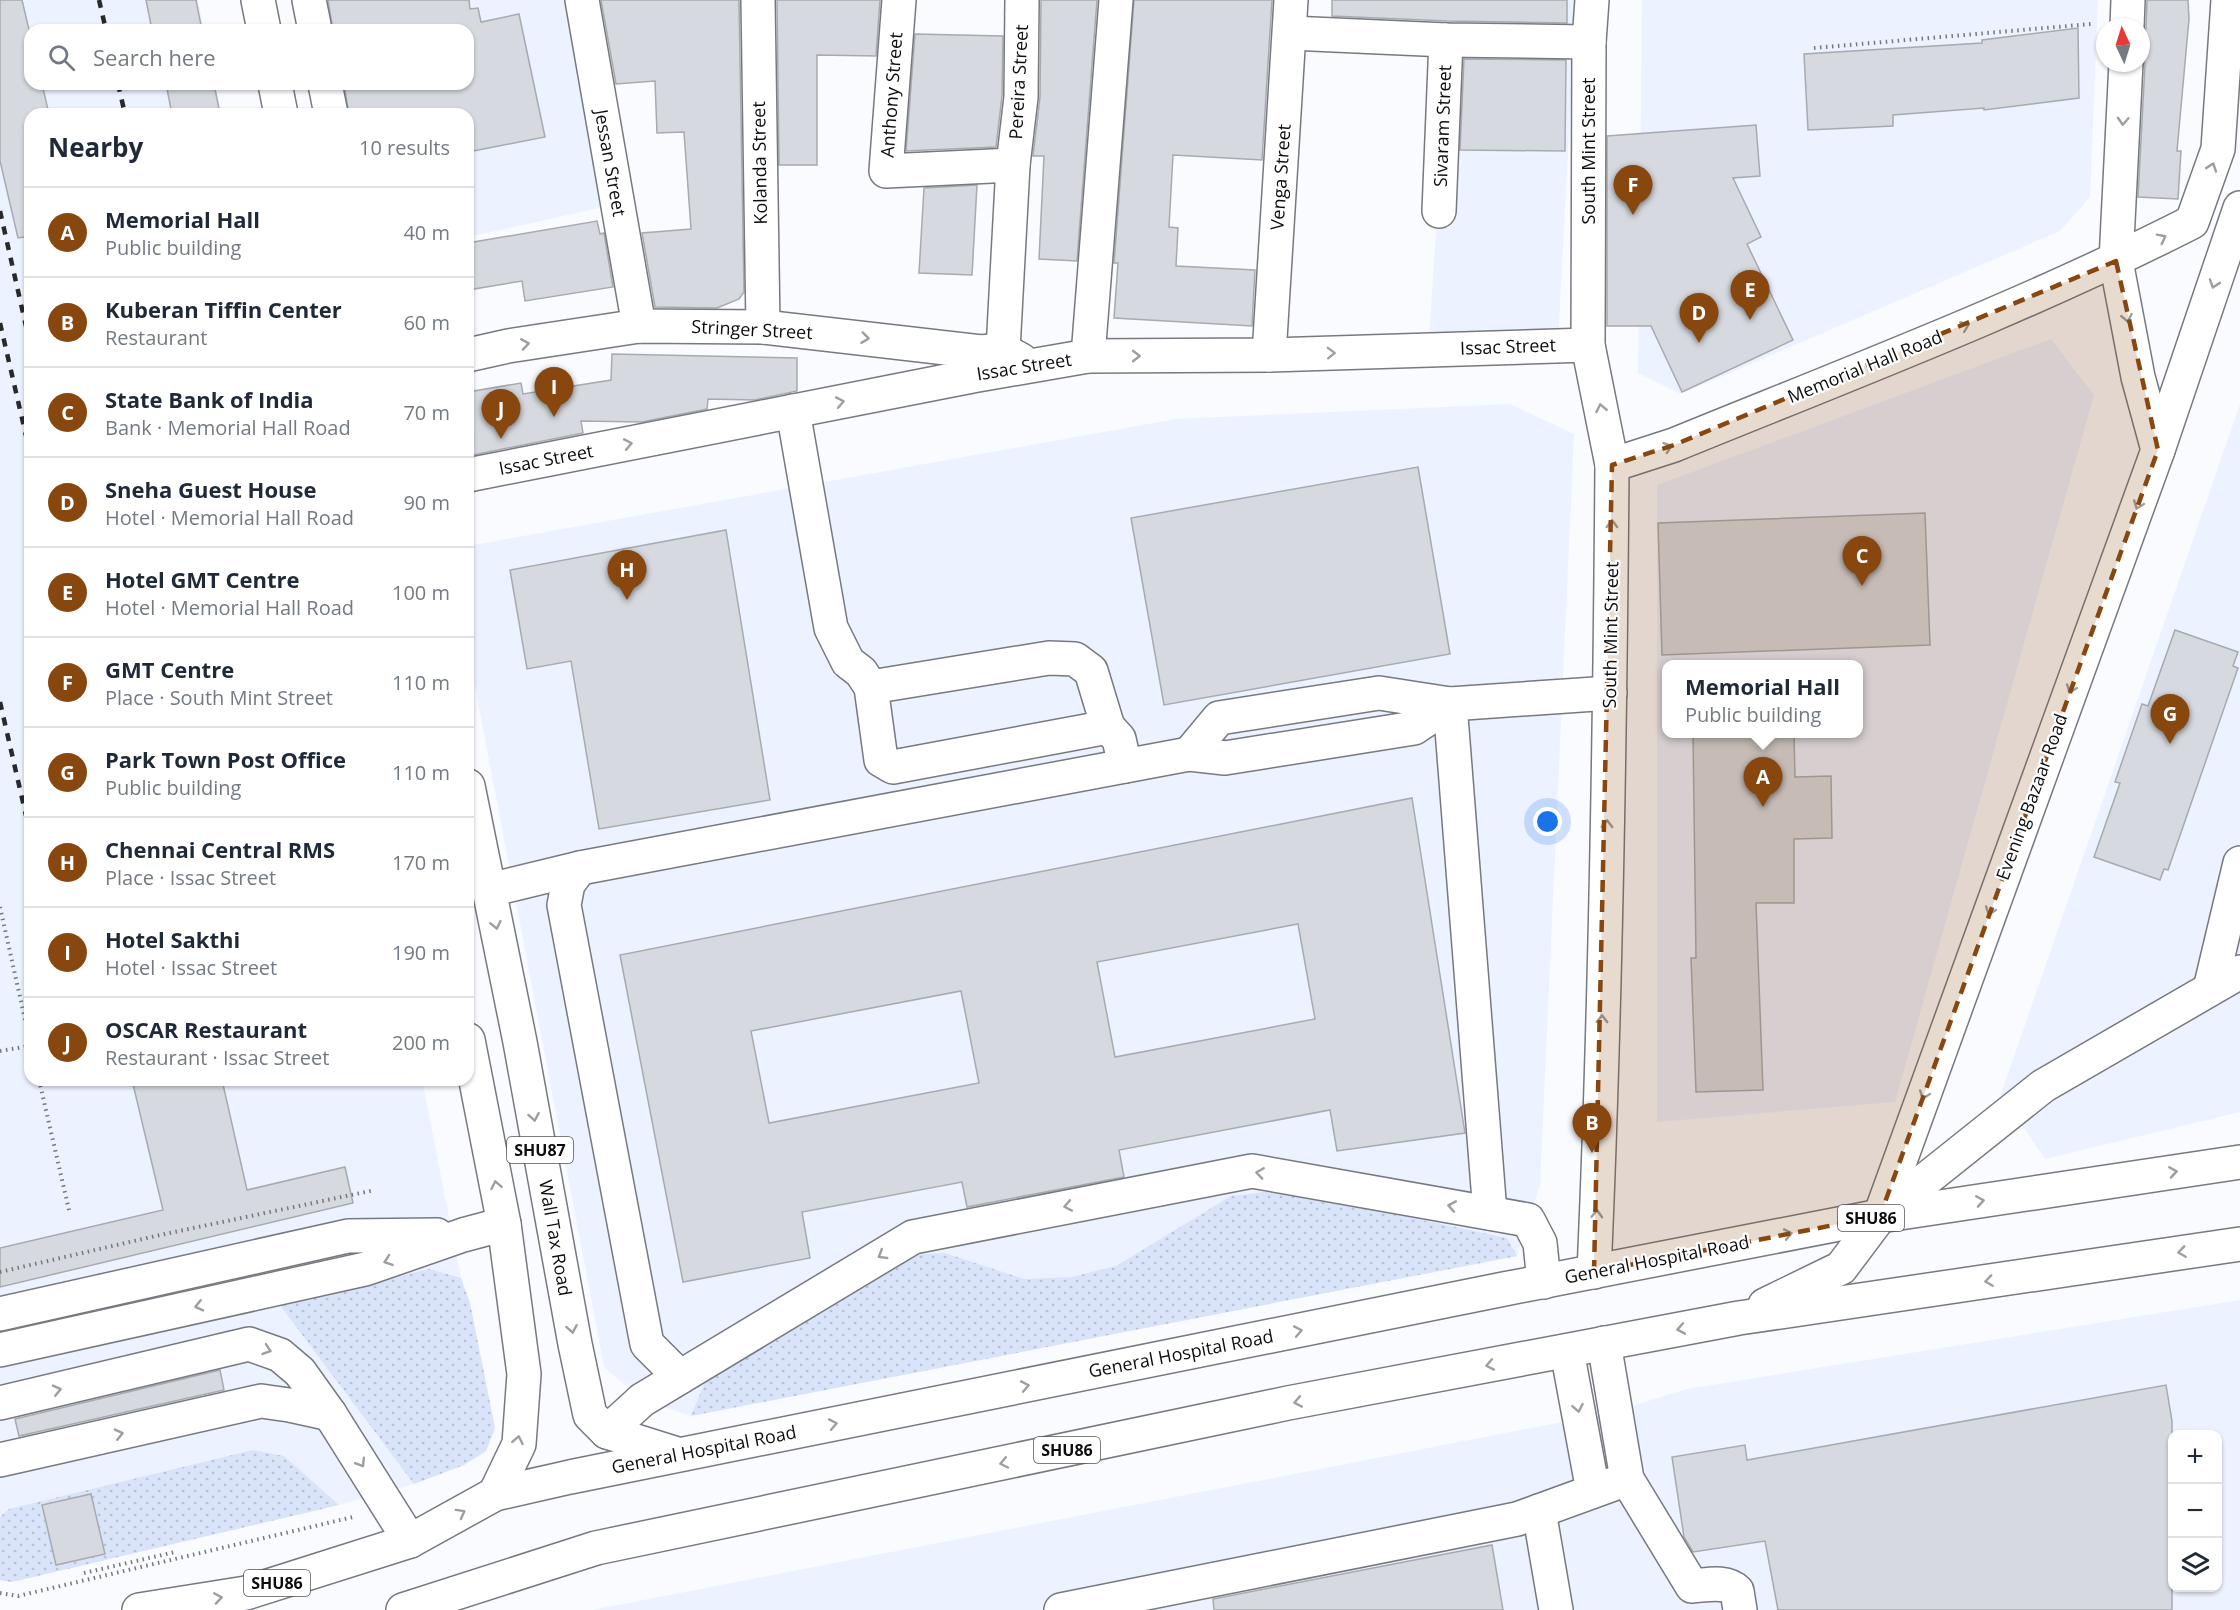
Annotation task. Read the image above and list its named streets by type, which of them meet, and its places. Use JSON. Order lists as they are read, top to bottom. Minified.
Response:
{"streets":{"main road":["Pereira Street","Anthony Street","Sivaram Street","South Mint Street","Jessan Street","Kolanda Street","Venga Street","Stringer Street","Issac Street","Memorial Hall Road","Evening Bazaar Road","SHU87","SHU86","Wall Tax Road","General Hospital Road"]},"crossings":[["Pereira Street","Anthony Street"],["Pereira Street","Stringer Street"],["South Mint Street","Issac Street"],["South Mint Street","Memorial Hall Road"],["South Mint Street","General Hospital Road"],["Jessan Street","Stringer Street"],["Kolanda Street","Stringer Street"],["Venga Street","Issac Street"],["Evening Bazaar Road","SHU86"],["Evening Bazaar Road","General Hospital Road"],["SHU87","General Hospital Road"]],"one_way":["Stringer Street","Issac Street","Memorial Hall Road","Evening Bazaar Road"],"north":"top","page":{"search":"Search here","heading":["Nearby","10 results"],"pins":["F","E","D","I","J","C","H","G","A","B"],"list":[{"mark":"A","name":"Memorial Hall","note":"Public building","value":"40 m"},{"mark":"B","name":"Kuberan Tiffin Center","note":"Restaurant","value":"60 m"},{"mark":"C","name":"State Bank of India","note":"Bank · Memorial Hall Road","value":"70 m"},{"mark":"D","name":"Sneha Guest House","note":"Hotel · Memorial Hall Road","value":"90 m"},{"mark":"E","name":"Hotel GMT Centre","note":"Hotel · Memorial Hall Road","value":"100 m"},{"mark":"F","name":"GMT Centre","note":"Place · South Mint Street","value":"110 m"},{"mark":"G","name":"Park Town Post Office","note":"Public building","value":"110 m"},{"mark":"H","name":"Chennai Central RMS","note":"Place · Issac Street","value":"170 m"},{"mark":"I","name":"Hotel Sakthi","note":"Hotel · Issac Street","value":"190 m"},{"mark":"J","name":"OSCAR Restaurant","note":"Restaurant · Issac Street","value":"200 m"}],"popup":["Memorial Hall","Public building"],"map_buttons":["+","−"]}}
